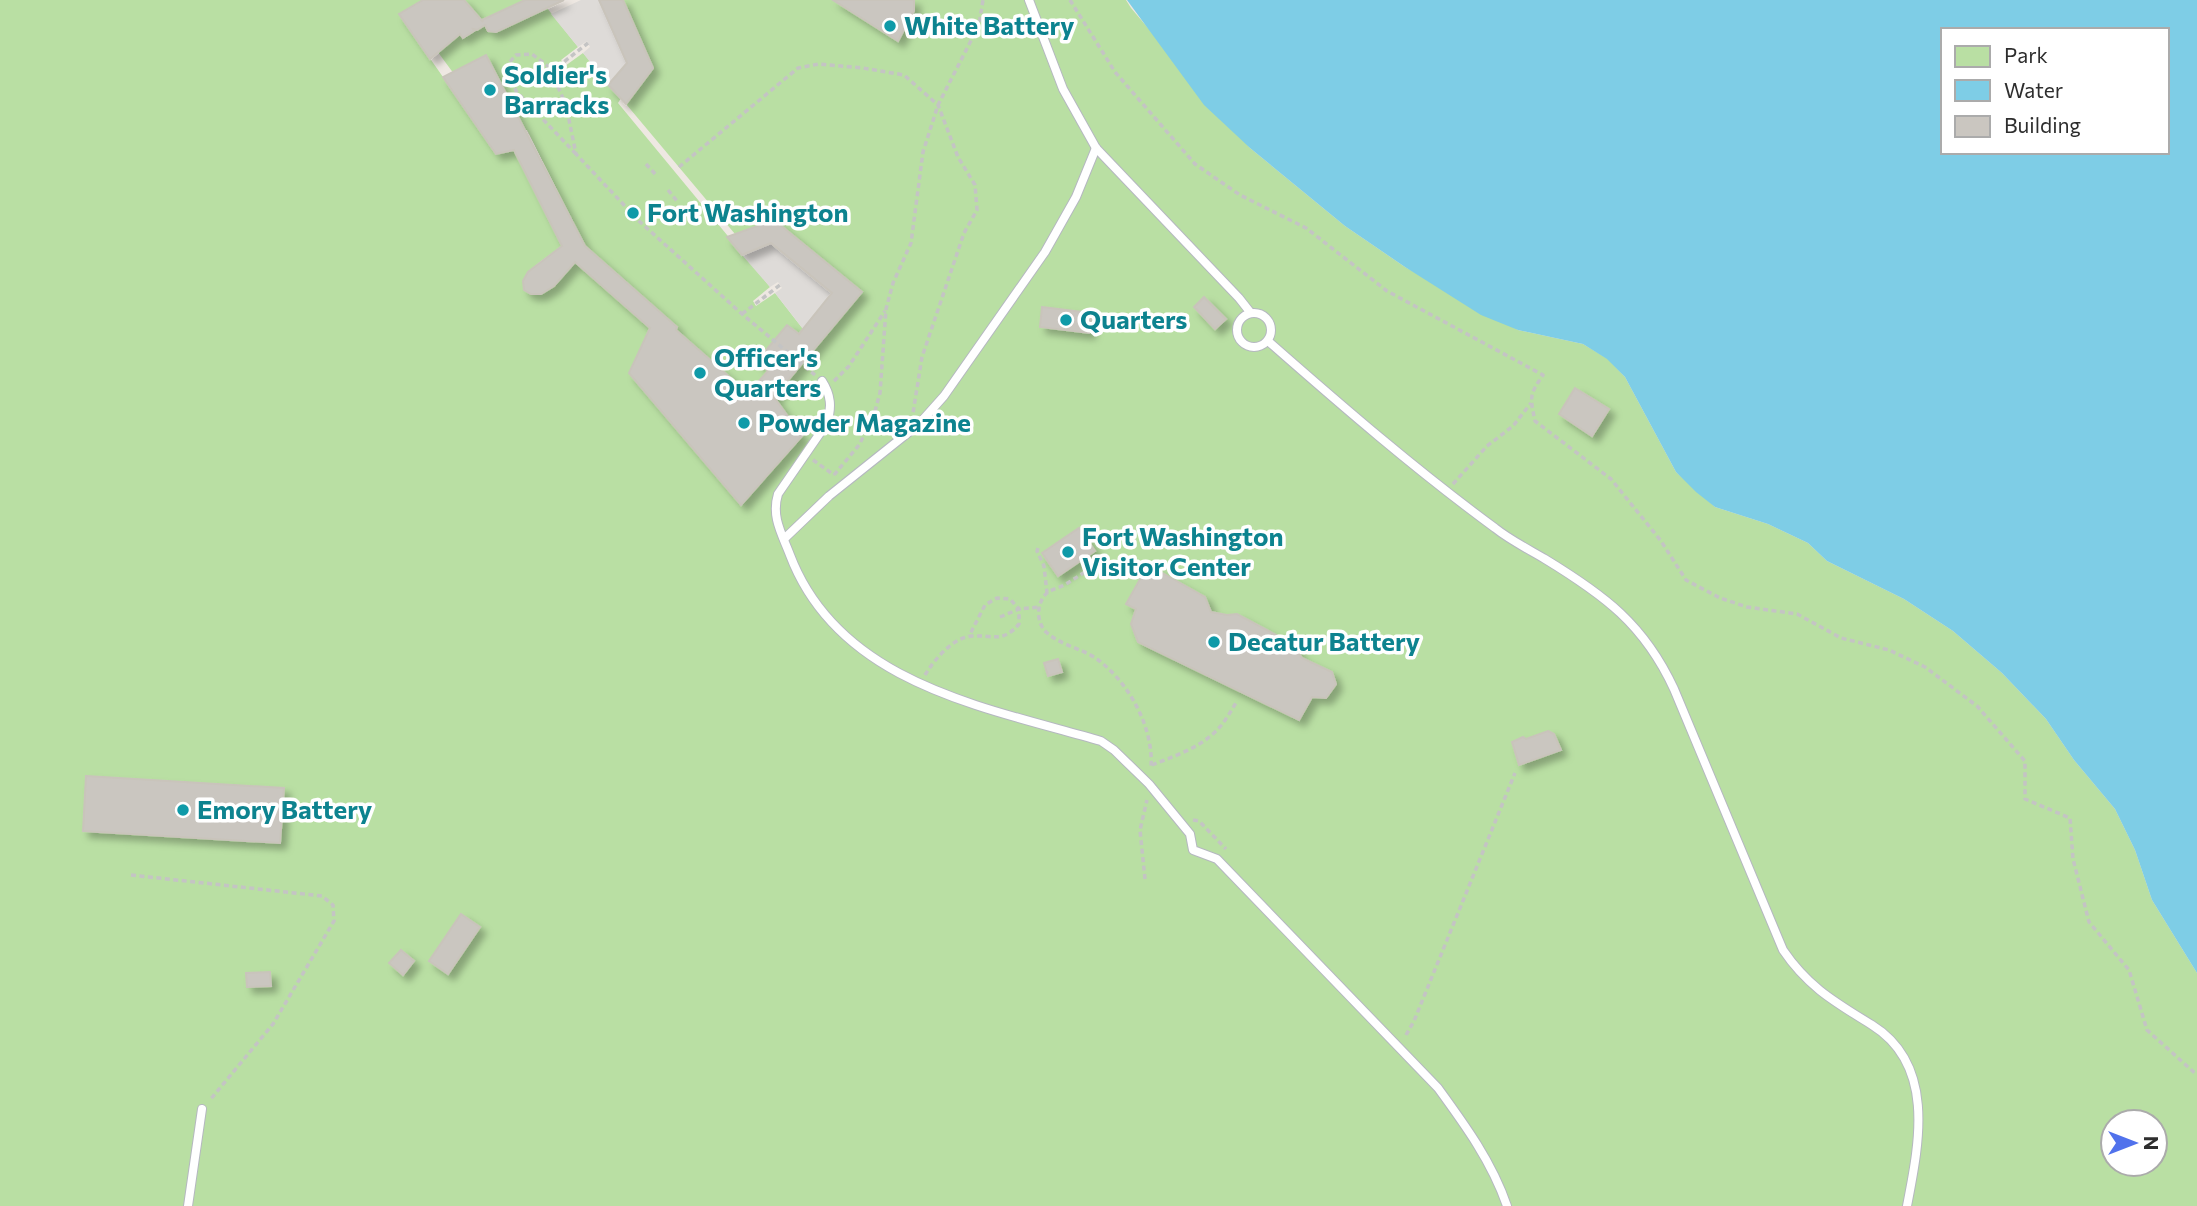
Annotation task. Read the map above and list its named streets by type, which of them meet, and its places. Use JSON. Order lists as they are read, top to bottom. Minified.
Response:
{"places":["White Battery","Soldier's Barracks","Fort Washington","Quarters","Officer's Quarters","Powder Magazine","Fort Washington Visitor Center","Decatur Battery","Emory Battery"],"legend":["Park","Water","Building"],"north":"right"}
